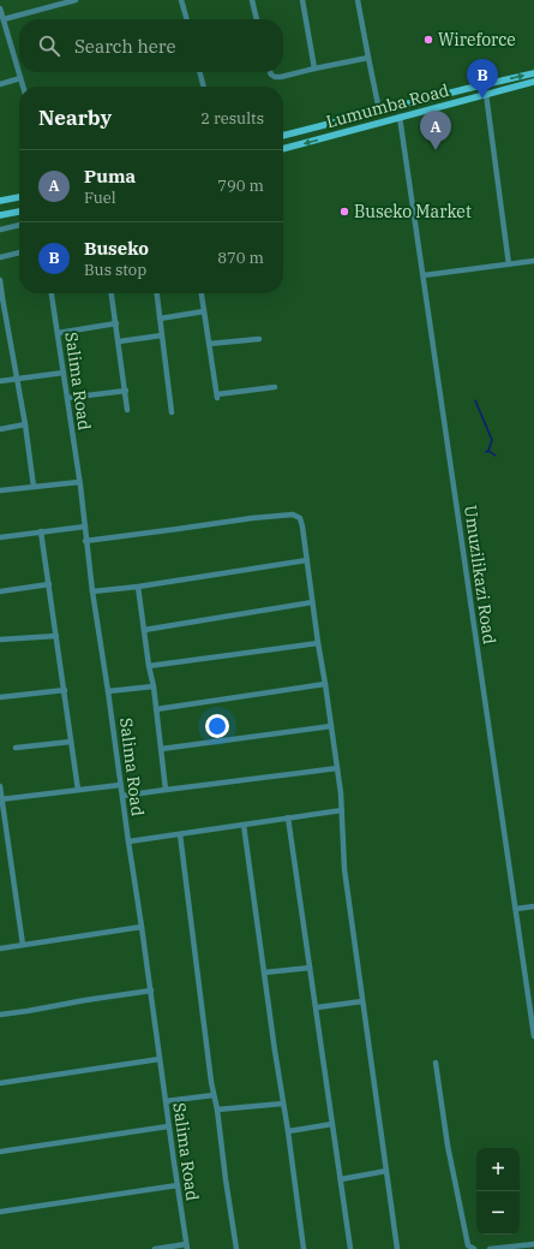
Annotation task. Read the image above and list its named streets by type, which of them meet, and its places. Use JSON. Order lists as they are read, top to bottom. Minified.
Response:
{"streets":{"main road":["Lumumba Road"],"street":["Salima Road","Umuzilikazi Road"]},"crossings":[["Lumumba Road","Umuzilikazi Road"]],"places":["Wireforce","Buseko Market"],"page":{"search":"Search here","pins":["B","A"],"heading":["Nearby","2 results"],"list":[{"mark":"A","name":"Puma","note":"Fuel","value":"790 m"},{"mark":"B","name":"Buseko","note":"Bus stop","value":"870 m"}],"map_buttons":["+","−"]}}
